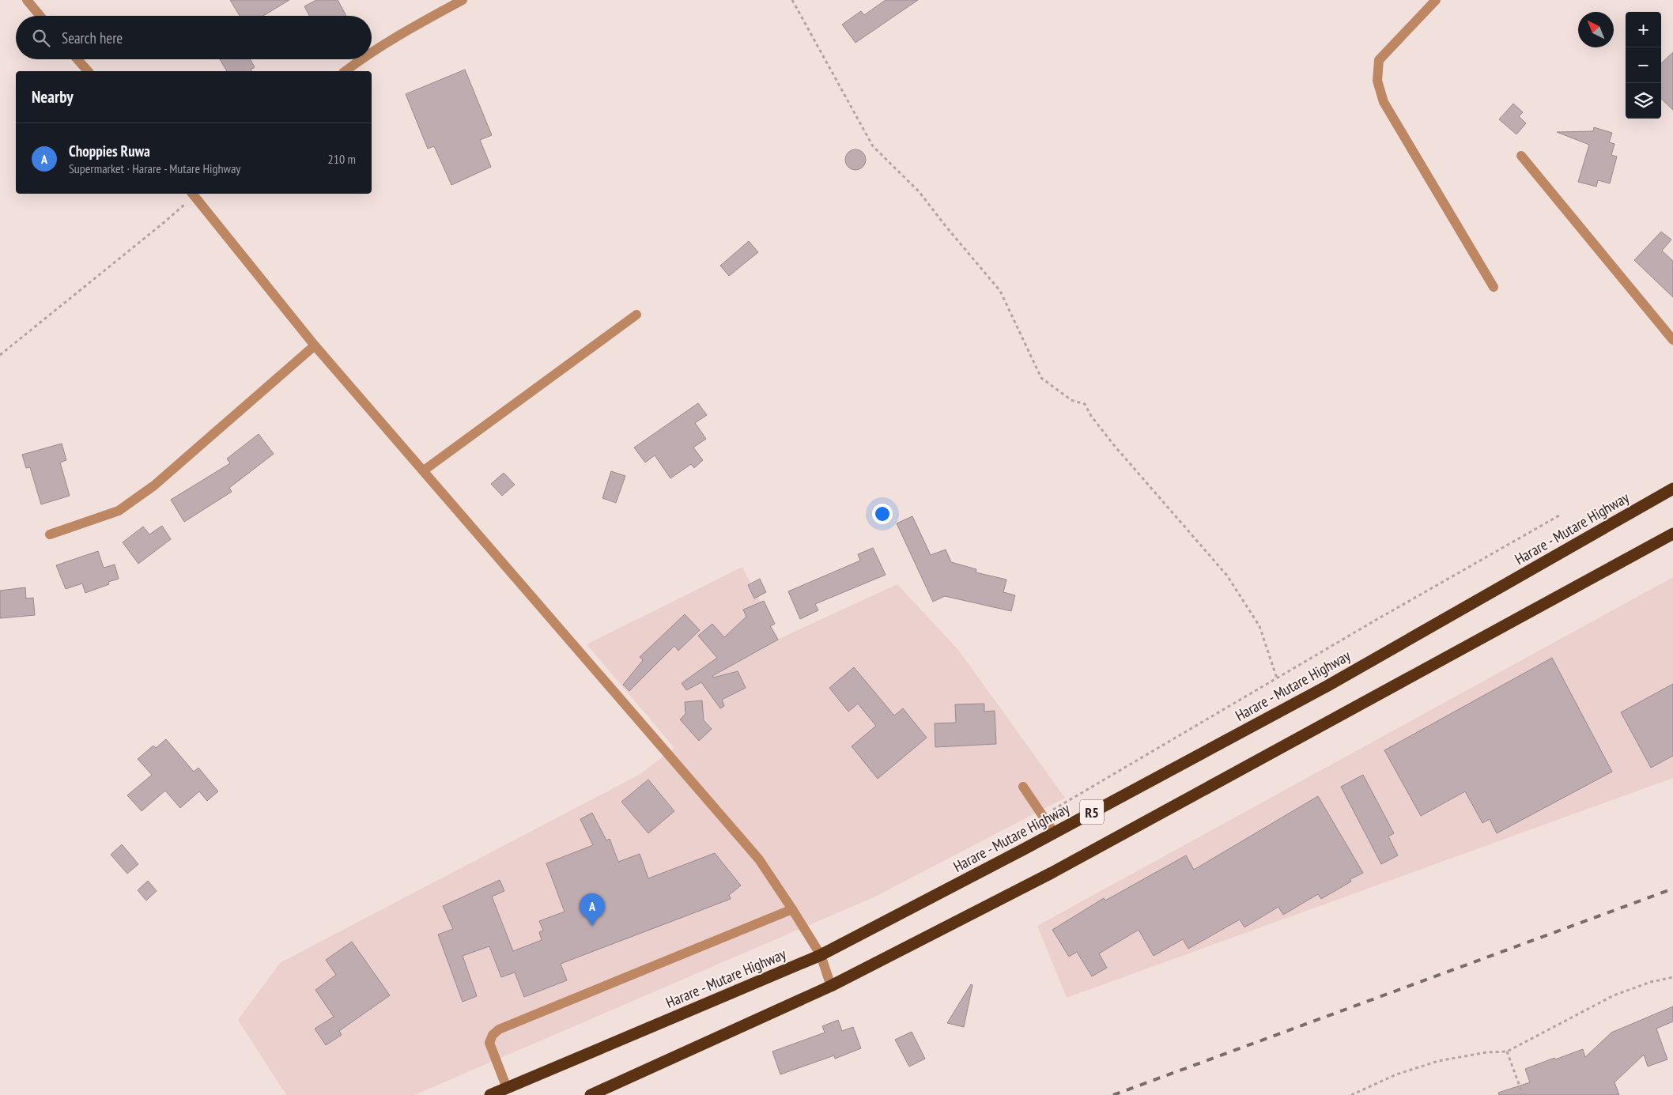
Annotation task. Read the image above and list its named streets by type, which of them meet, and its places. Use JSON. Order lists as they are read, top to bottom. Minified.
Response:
{"streets":{"highway":["Harare - Mutare Highway","R5"]},"north":"top left","page":{"map_buttons":["+","−"],"search":"Search here","heading":"Nearby","list":[{"mark":"A","name":"Choppies Ruwa","note":"Supermarket · Harare - Mutare Highway","value":"210 m"}],"pins":"A"}}
